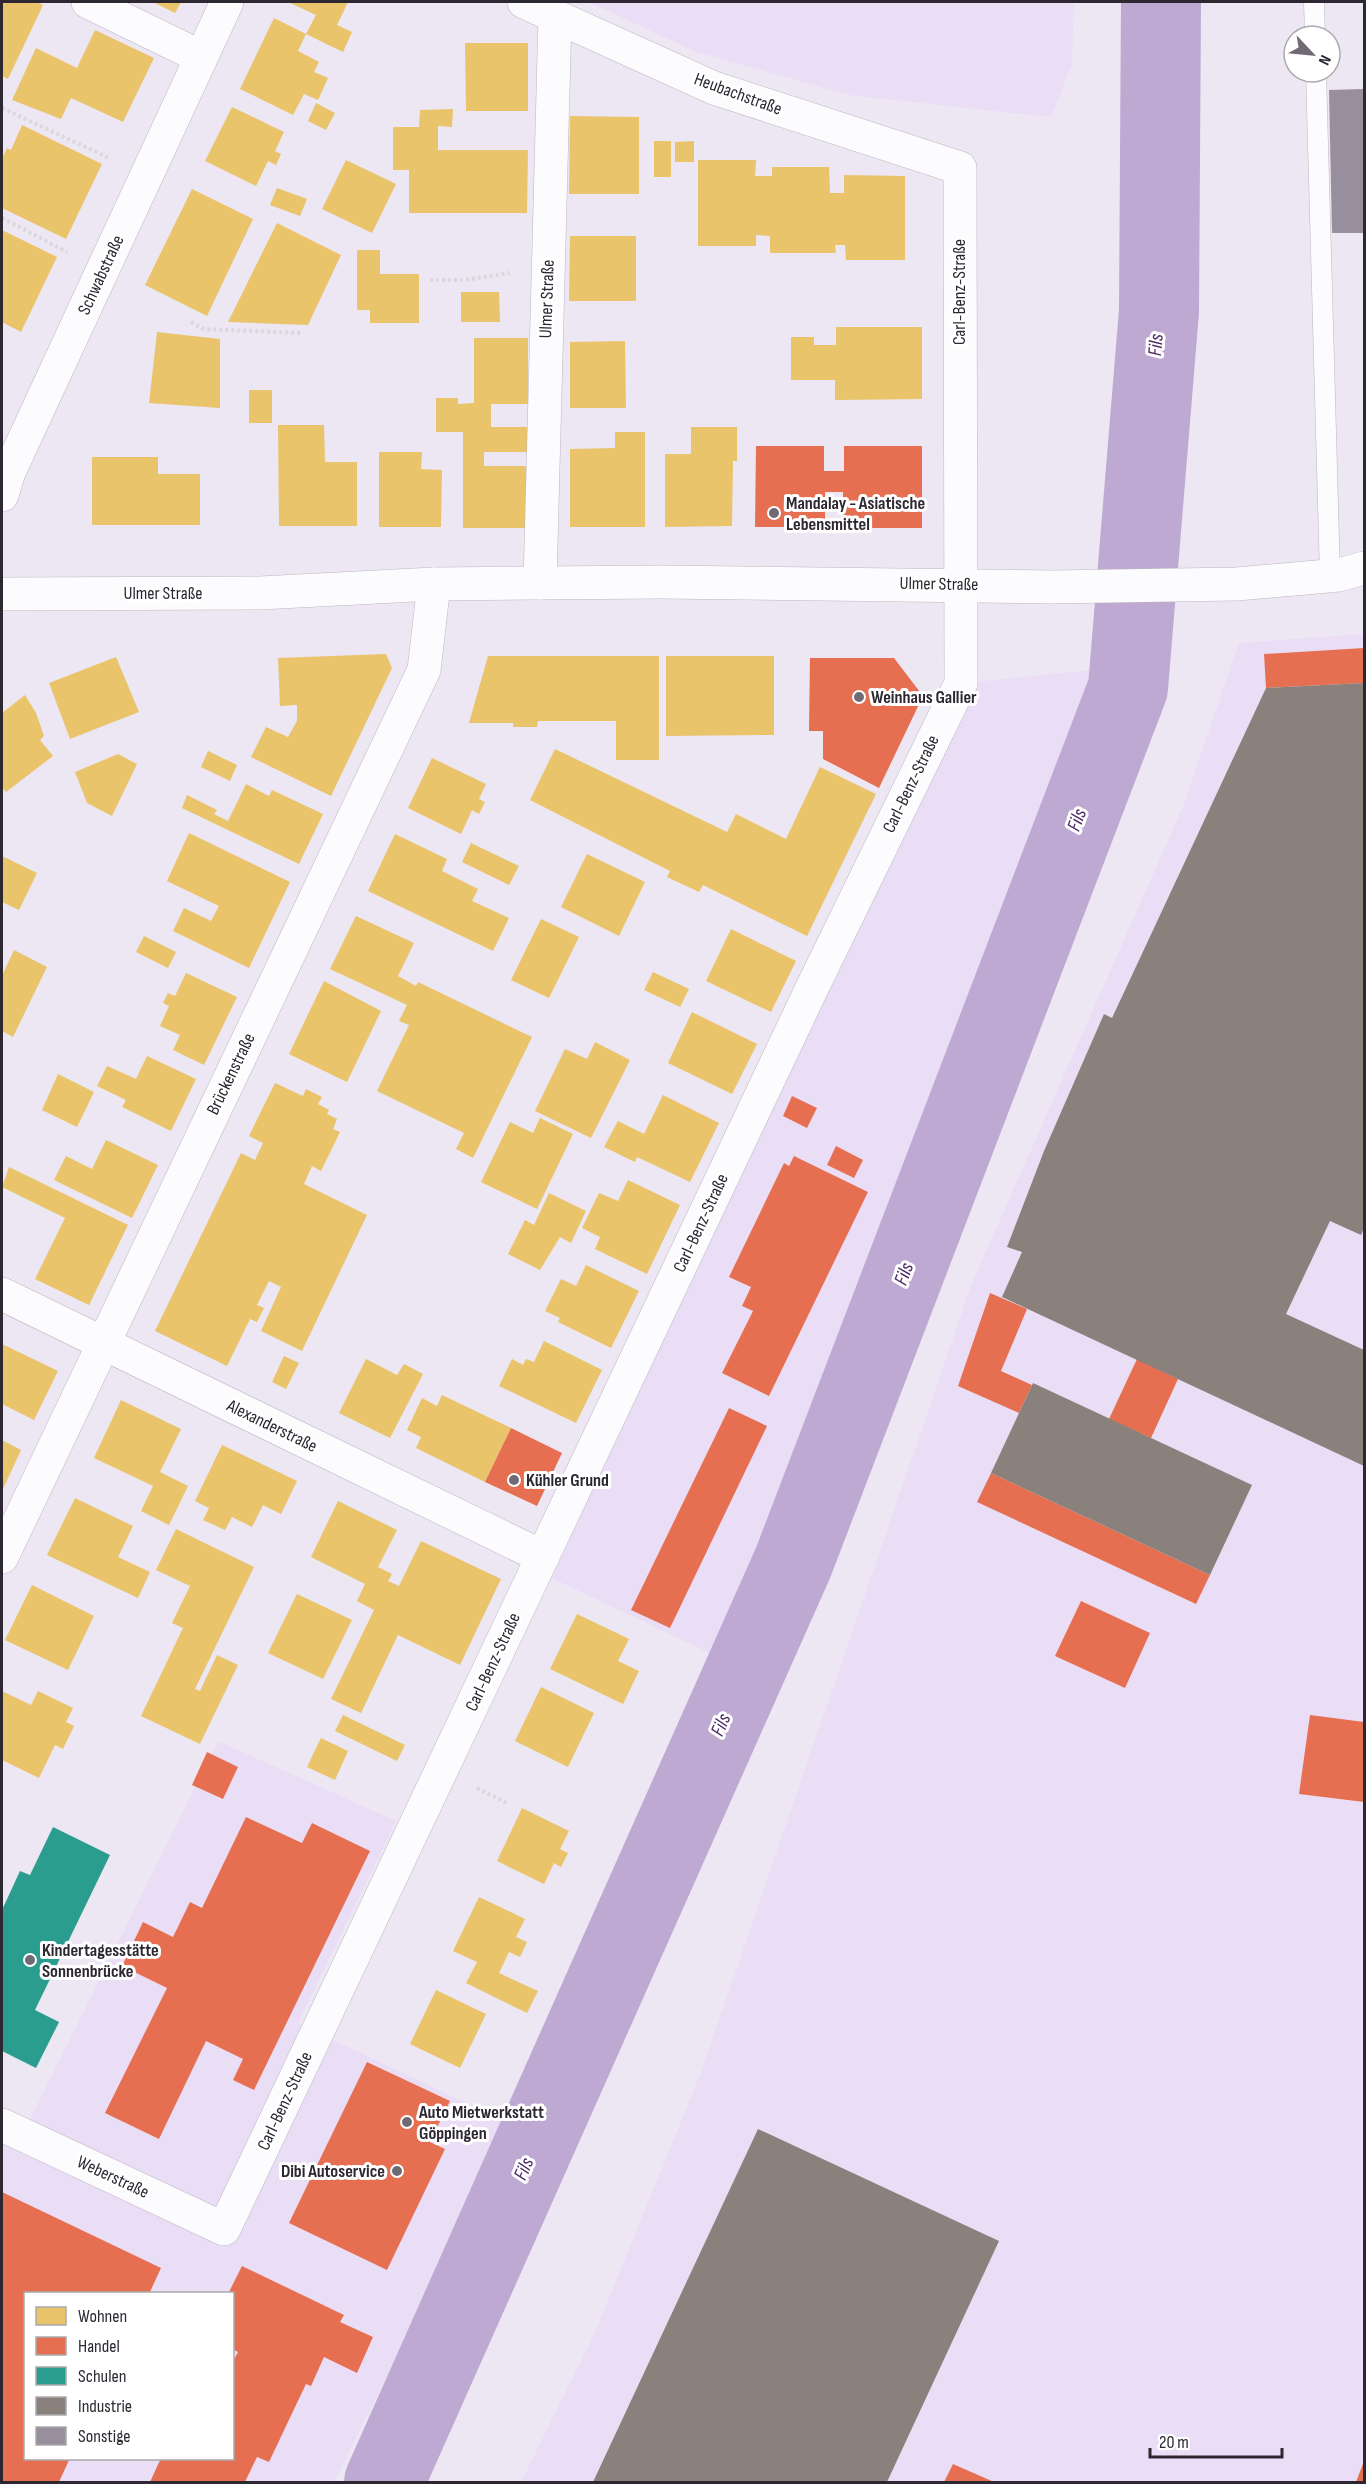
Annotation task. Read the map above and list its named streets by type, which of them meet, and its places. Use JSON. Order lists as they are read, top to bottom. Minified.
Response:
{"streets":{"street":["Heubachstraße","Schwabstraße","Carl-Benz-Straße","Ulmer Straße","Brückenstraße","Alexanderstraße","Weberstraße"]},"crossings":[["Heubachstraße","Carl-Benz-Straße"],["Heubachstraße","Ulmer Straße"],["Carl-Benz-Straße","Ulmer Straße"],["Carl-Benz-Straße","Alexanderstraße"],["Carl-Benz-Straße","Weberstraße"],["Ulmer Straße","Brückenstraße"],["Brückenstraße","Alexanderstraße"]],"water":["Fils"],"places":["Mandalay - Asiatische Lebensmittel","Weinhaus Gallier","Kühler Grund","Kindertagesstätte Sonnenbrücke","Auto Mietwerkstatt Göppingen","Dibi Autoservice"],"legend":["Wohnen","Handel","Schulen","Industrie","Sonstige"],"scale_bar":"20 m","north":"bottom right"}
